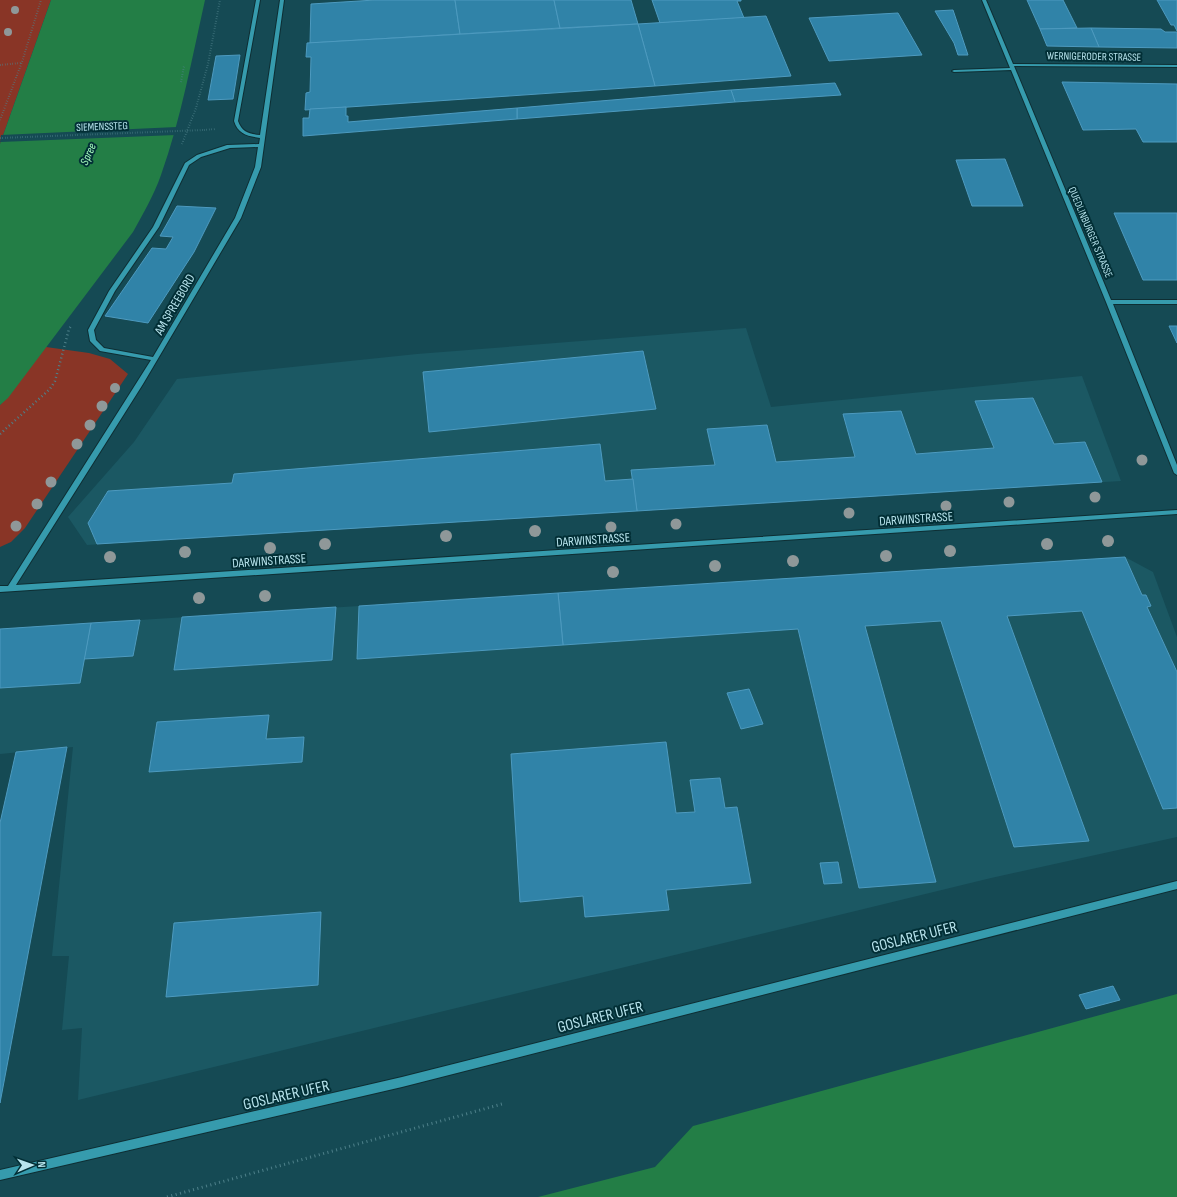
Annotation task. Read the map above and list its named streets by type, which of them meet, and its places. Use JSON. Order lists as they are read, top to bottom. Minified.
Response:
{"streets":{"street":["WERNIGERODER STRASSE","QUEDLINBURGER STRASSE","AM SPREEBORD","DARWINSTRASSE","GOSLARER UFER"],"path":["SIEMENSSTEG"]},"crossings":[["WERNIGERODER STRASSE","QUEDLINBURGER STRASSE"],["AM SPREEBORD","DARWINSTRASSE"]],"water":["Spree"],"north":"right"}
